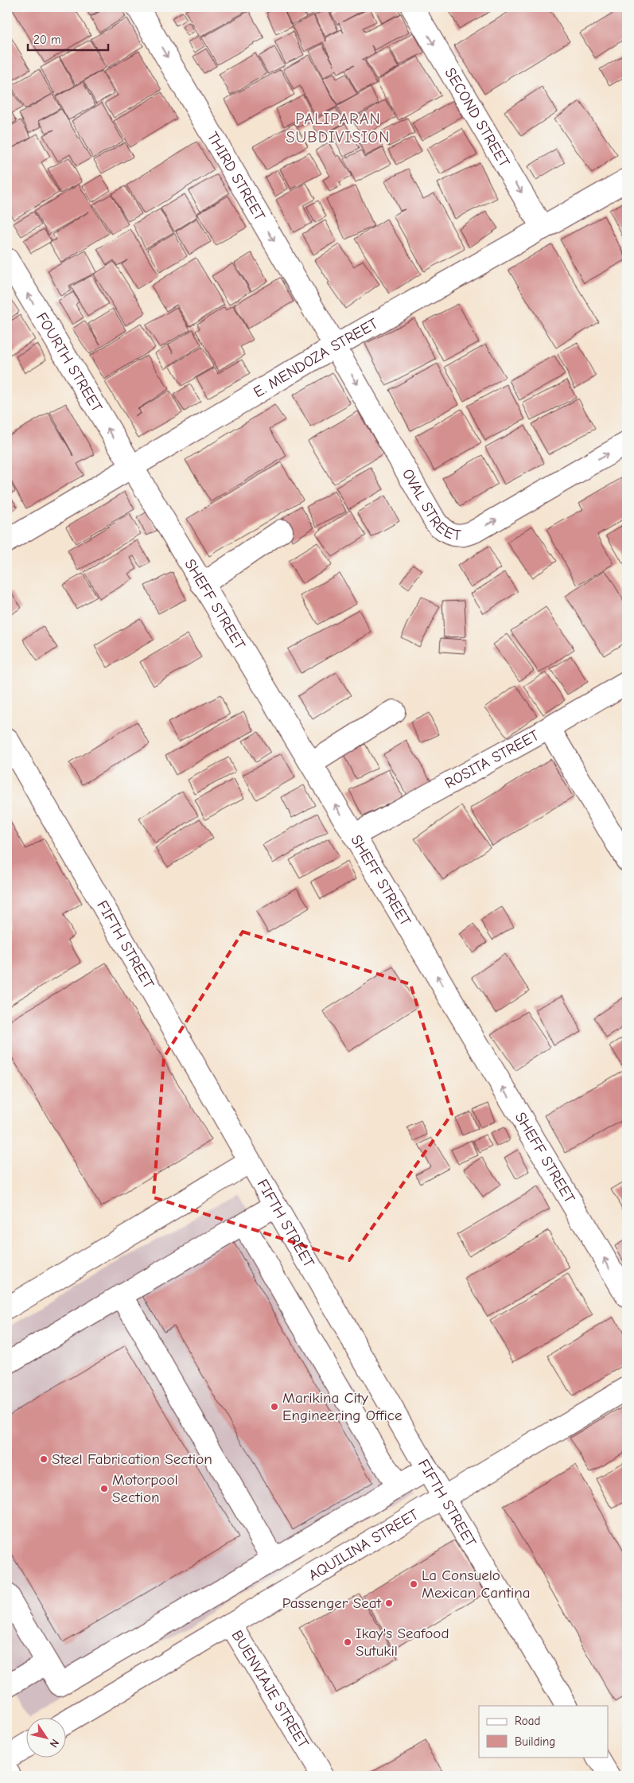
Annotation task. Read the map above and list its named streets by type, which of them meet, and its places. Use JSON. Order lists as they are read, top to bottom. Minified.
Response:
{"streets":{"street":["SECOND STREET","THIRD STREET","E. MENDOZA STREET","FOURTH STREET","OVAL STREET","SHEFF STREET","ROSITA STREET","FIFTH STREET","AQUILINA STREET","BUENVIAJE STREET"]},"crossings":[["SECOND STREET","E. MENDOZA STREET"],["THIRD STREET","E. MENDOZA STREET"],["THIRD STREET","OVAL STREET"],["E. MENDOZA STREET","FOURTH STREET"],["E. MENDOZA STREET","OVAL STREET"],["E. MENDOZA STREET","SHEFF STREET"],["FOURTH STREET","SHEFF STREET"],["SHEFF STREET","ROSITA STREET"],["FIFTH STREET","AQUILINA STREET"],["AQUILINA STREET","BUENVIAJE STREET"]],"one_way":["SECOND STREET","THIRD STREET","FOURTH STREET","SHEFF STREET"],"districts":["PALIPARAN SUBDIVISION"],"places":["Marikina City Engineering Office","Steel Fabrication Section","Motorpool Section","La Consuelo Mexican Cantina","Passenger Seat","Ikay's Seafood Sutukil"],"legend":["Road","Building"],"scale_bar":"20 m","north":"bottom right"}
